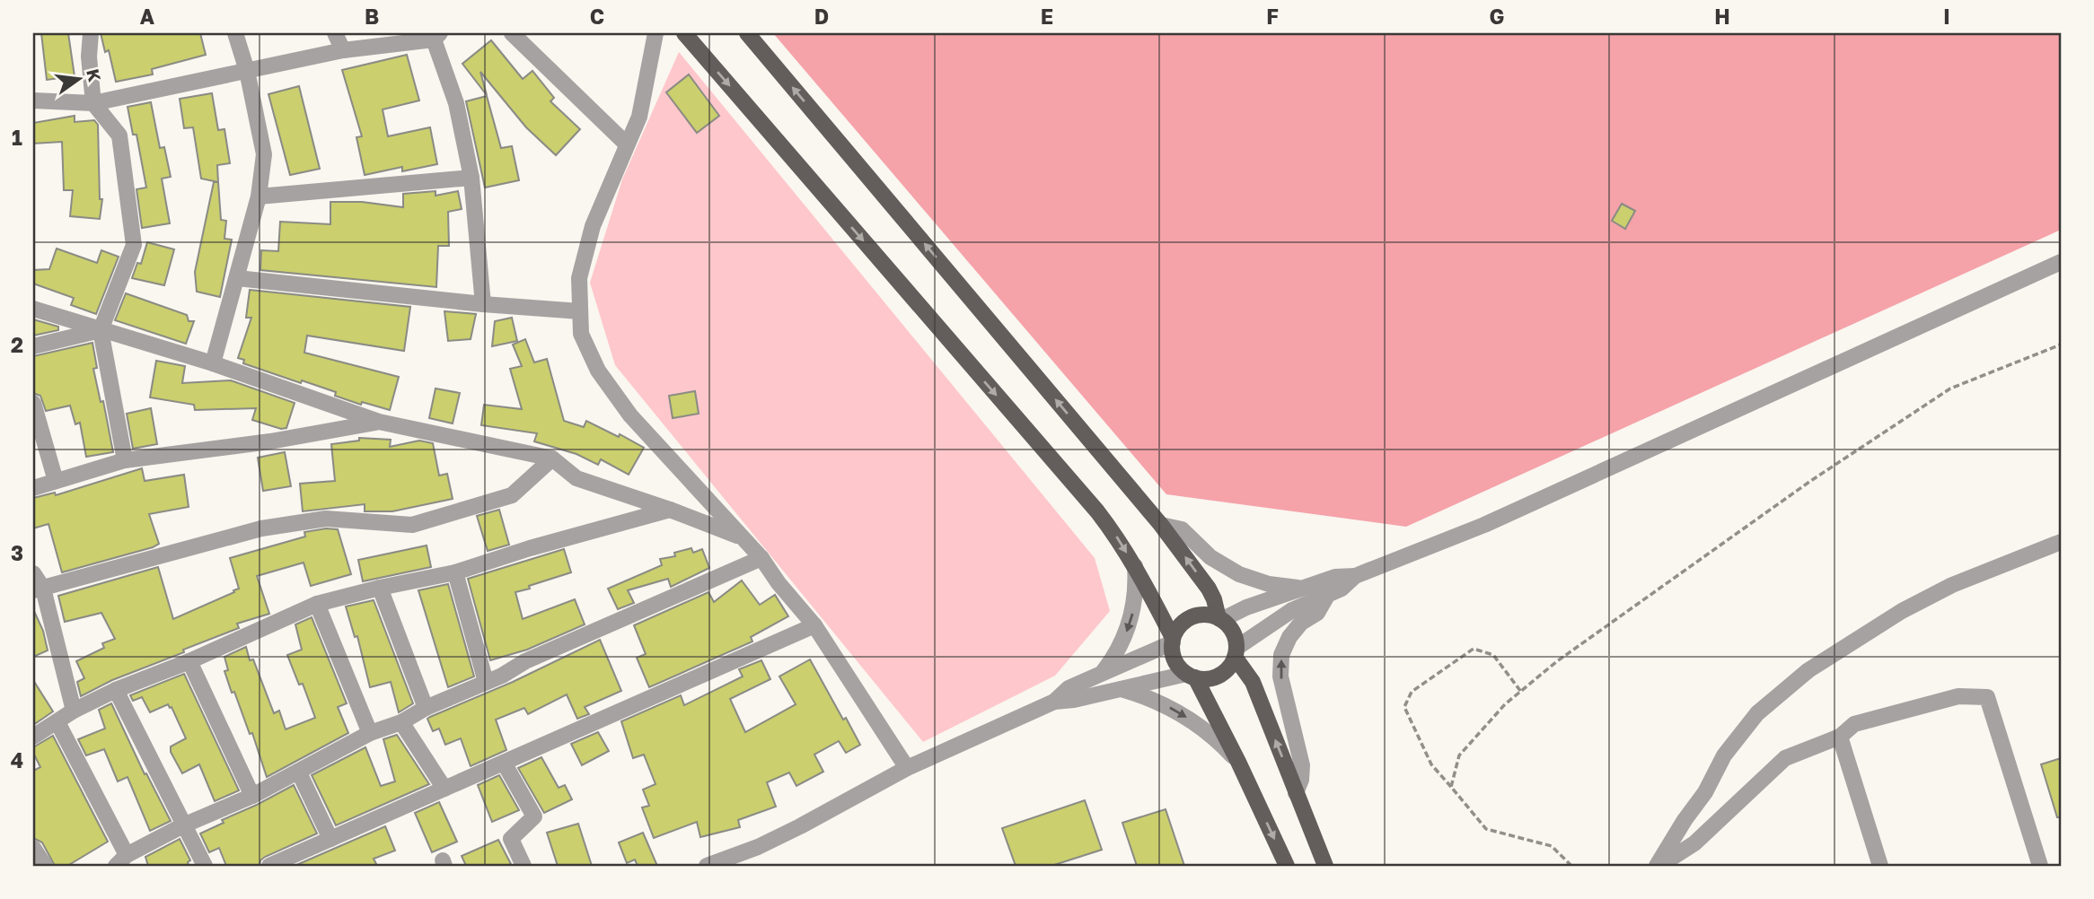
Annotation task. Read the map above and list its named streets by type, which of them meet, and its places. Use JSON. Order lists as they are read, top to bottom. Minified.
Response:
{"north":"right","grid":{"columns":["A","B","C","D","E","F","G","H","I"],"rows":["1","2","3","4"]}}
